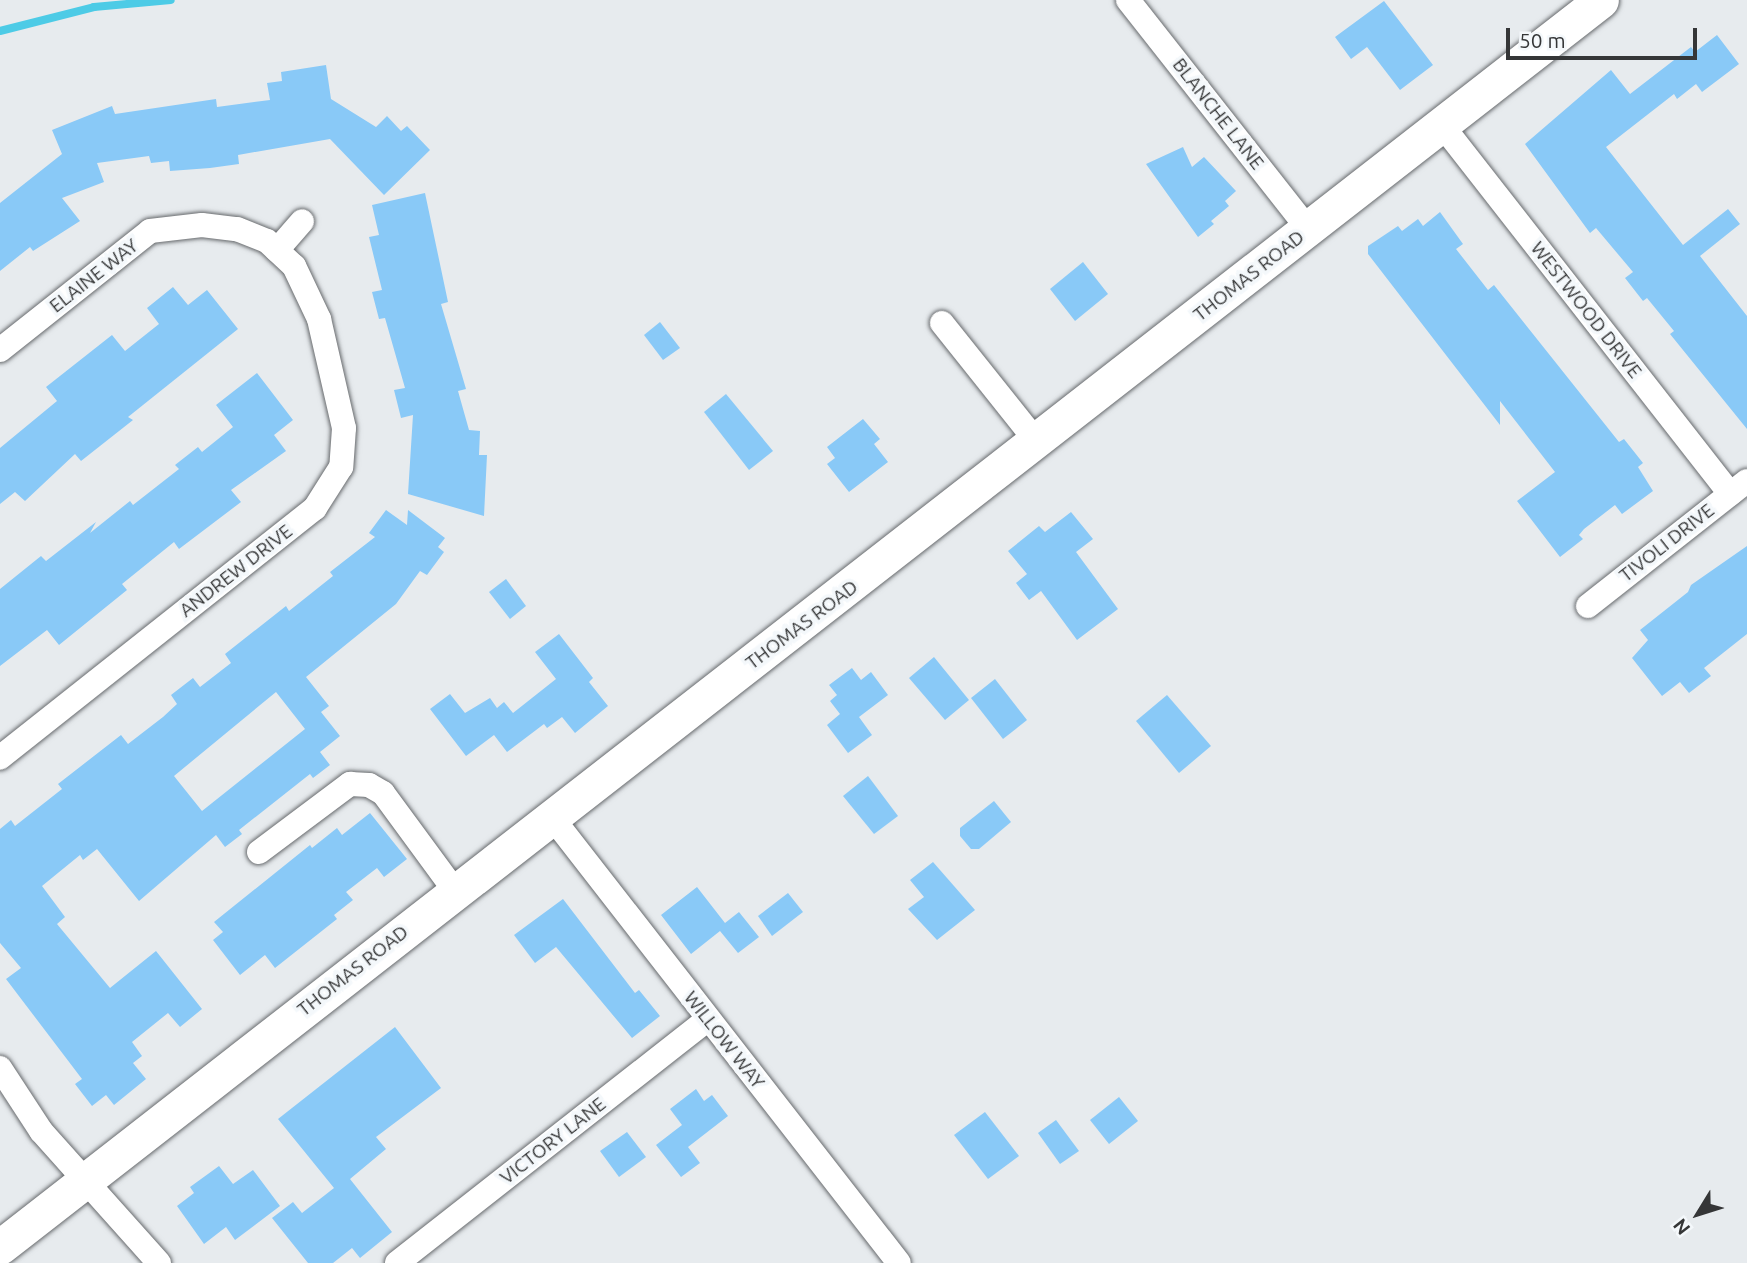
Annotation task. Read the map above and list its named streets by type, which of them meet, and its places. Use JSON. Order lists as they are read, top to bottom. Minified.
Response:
{"streets":{"street":["BLANCHE LANE","ELAINE WAY","THOMAS ROAD","WESTWOOD DRIVE","TIVOLI DRIVE","ANDREW DRIVE","WILLOW WAY","VICTORY LANE"]},"crossings":[["BLANCHE LANE","THOMAS ROAD"],["ELAINE WAY","ANDREW DRIVE"],["THOMAS ROAD","WESTWOOD DRIVE"],["THOMAS ROAD","WILLOW WAY"],["WESTWOOD DRIVE","TIVOLI DRIVE"],["WILLOW WAY","VICTORY LANE"]],"scale_bar":"50 m","north":"bottom left"}
